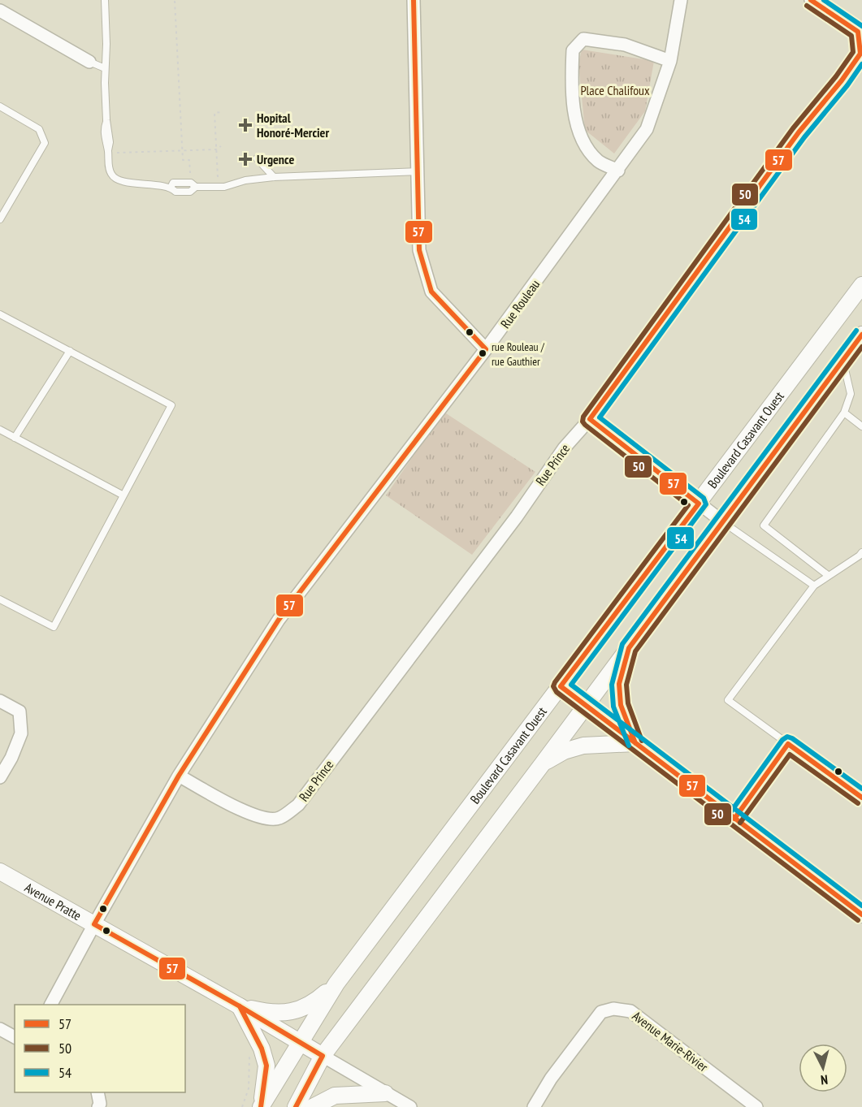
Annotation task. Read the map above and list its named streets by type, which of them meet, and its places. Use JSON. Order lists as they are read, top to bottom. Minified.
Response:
{"streets":{"street":["Rue Rouleau","Boulevard Casavant Ouest","Rue Prince","Avenue Pratte","Avenue Marie-Rivier"]},"crossings":[["Rue Rouleau","Rue Prince"],["Rue Rouleau","Avenue Pratte"],["Boulevard Casavant Ouest","Avenue Pratte"]],"parks":["Place Chalifoux"],"places":{"health":["Hopital Honoré-Mercier","Urgence"],"other":["rue Rouleau / rue Gauthier"]},"lines":["transit line 57","transit line 54","transit line 50"],"legend":["57","50","54"],"north":"bottom"}
